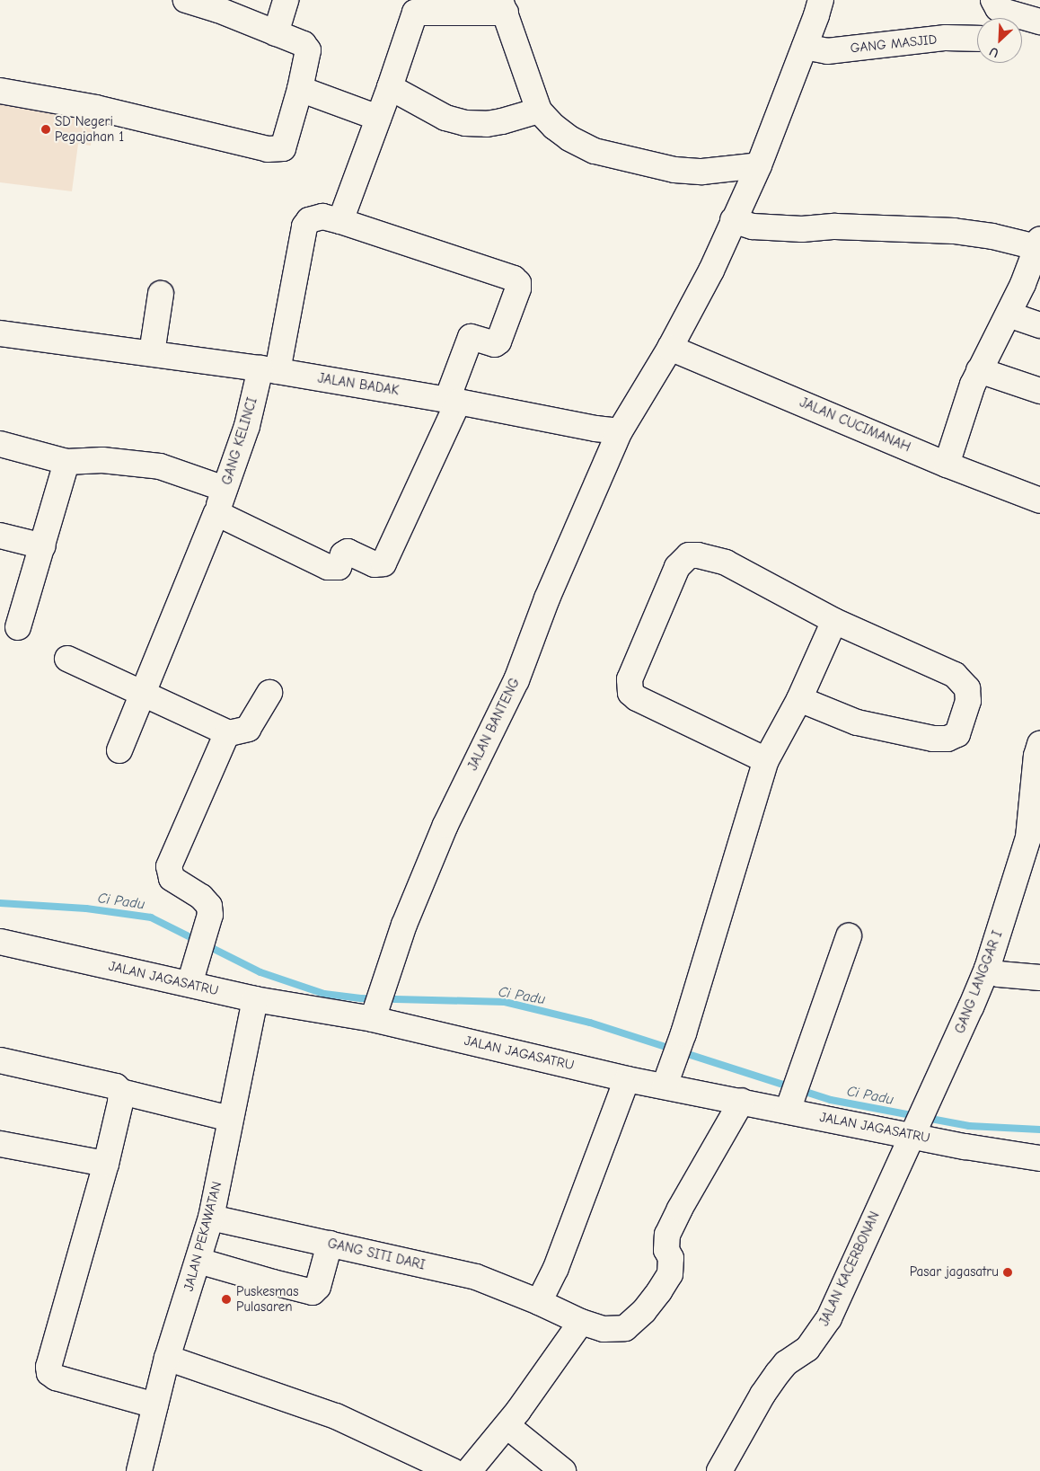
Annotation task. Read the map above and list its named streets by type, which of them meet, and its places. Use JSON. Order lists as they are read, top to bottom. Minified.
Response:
{"streets":{"street":["GANG MASJID","JALAN BADAK","JALAN CUCIMANAH","GANG KELINCI","JALAN BANTENG","JALAN JAGASATRU","GANG LANGGAR I","JALAN PEKAWATAN","GANG SITI DARI","JALAN KACERBONAN"]},"crossings":[["JALAN BADAK","GANG KELINCI"],["JALAN BADAK","JALAN BANTENG"],["JALAN BANTENG","JALAN JAGASATRU"],["JALAN JAGASATRU","GANG LANGGAR I"],["JALAN JAGASATRU","JALAN PEKAWATAN"],["JALAN JAGASATRU","GANG SITI DARI"],["JALAN JAGASATRU","JALAN KACERBONAN"],["GANG LANGGAR I","JALAN KACERBONAN"],["JALAN PEKAWATAN","GANG SITI DARI"]],"water":["Ci Padu"],"places":["SD Negeri Pegajahan 1","Pasar jagasatru","Puskesmas Pulasaren"],"north":"bottom left"}
